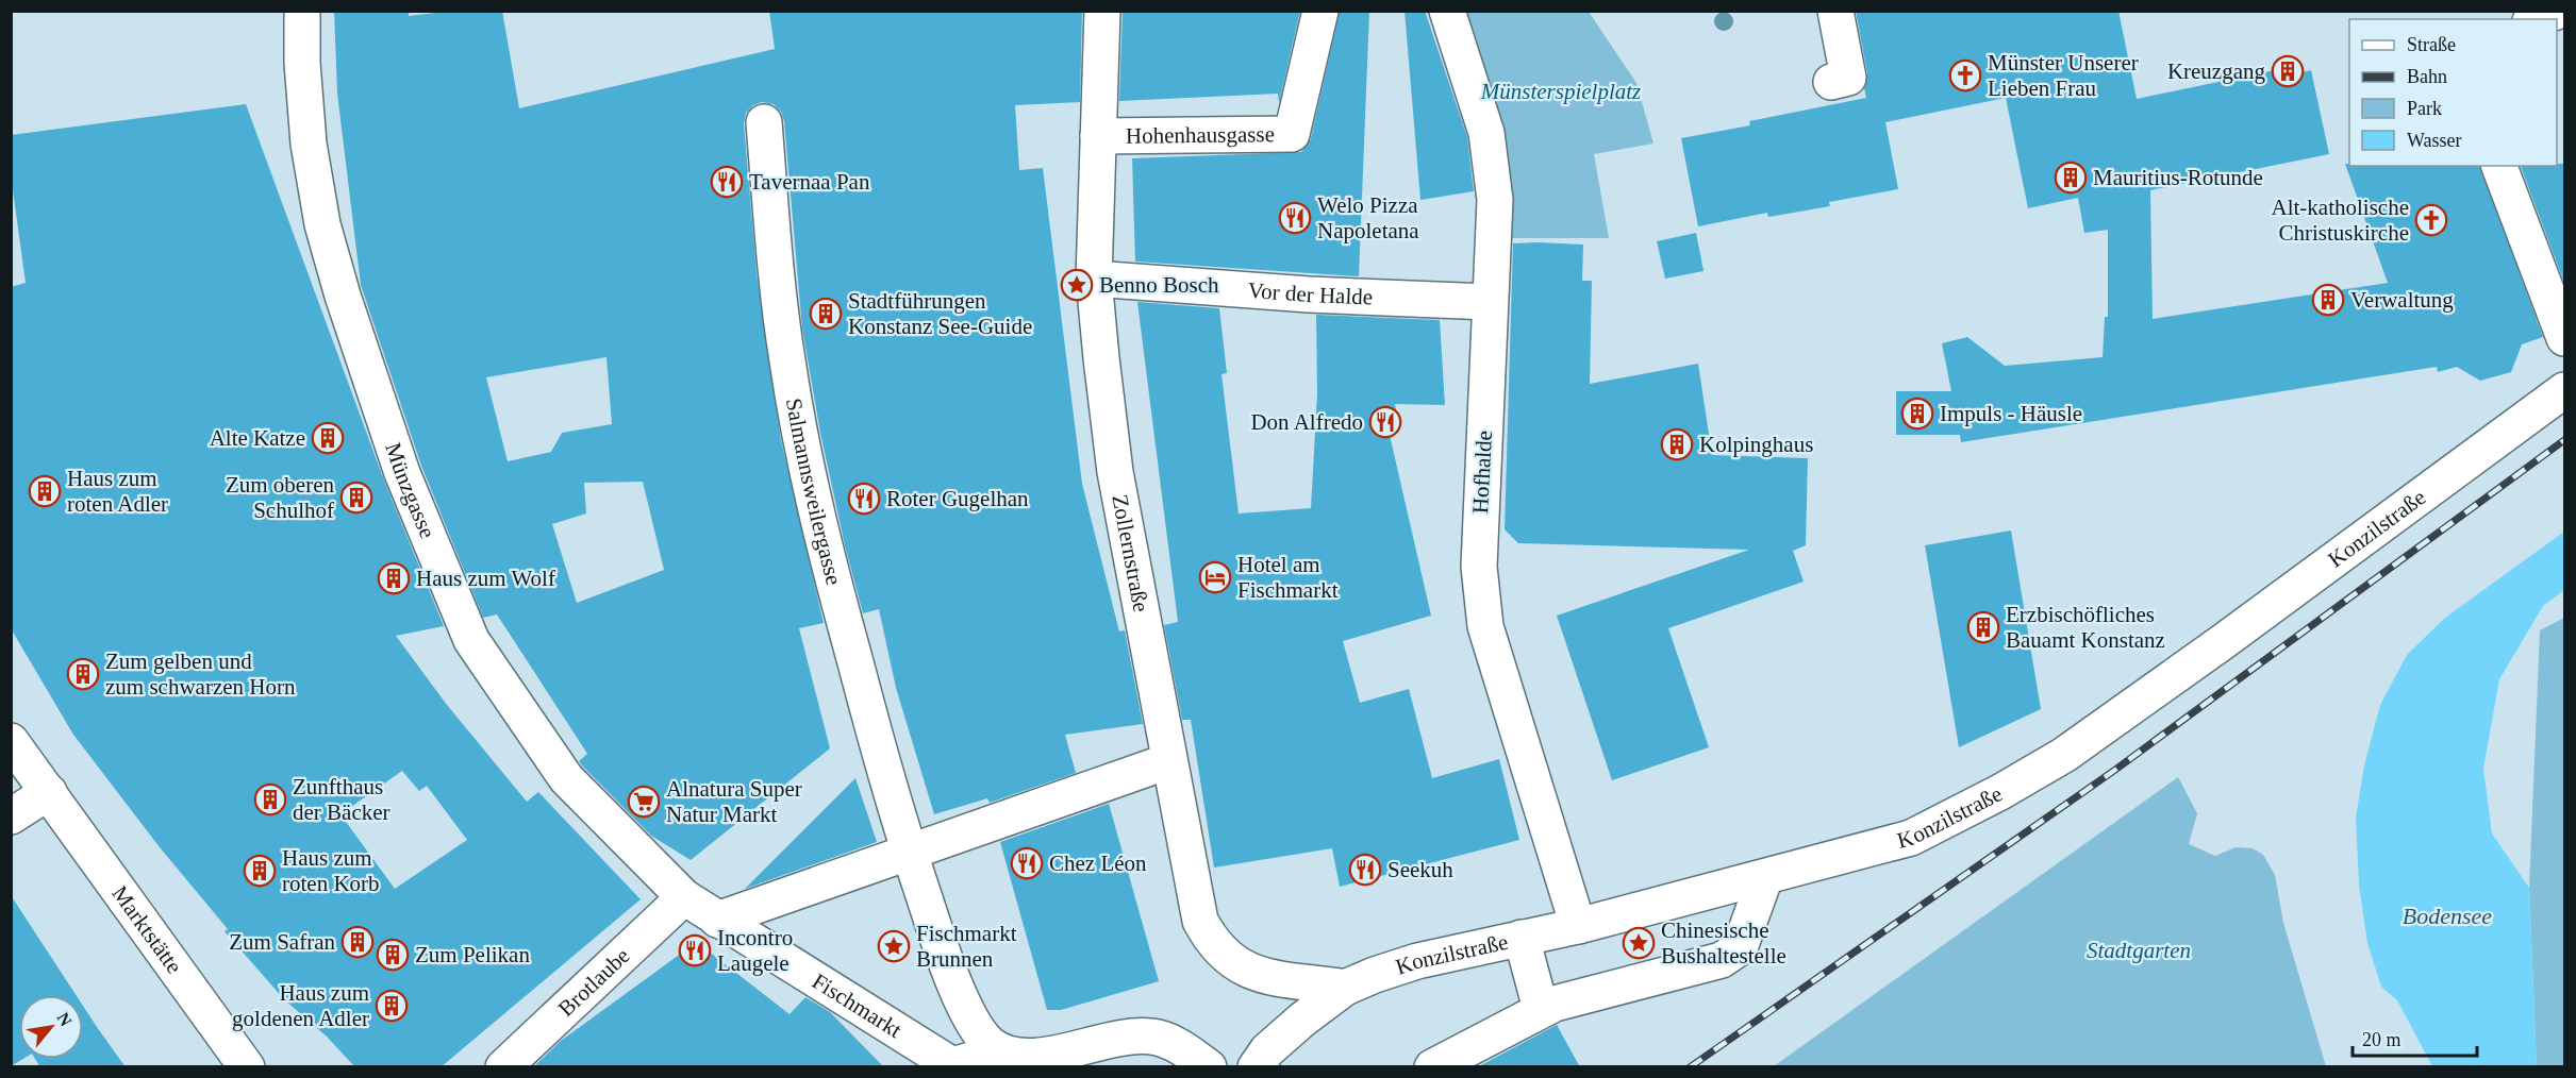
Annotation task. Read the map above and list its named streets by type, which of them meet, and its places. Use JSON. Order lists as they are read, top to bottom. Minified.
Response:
{"streets":{"street":["Hohenhausgasse","Vor der Halde","Hofhalde","Münzgasse","Salmannsweilergasse","Konzilstraße","Zollernstraße","Marktstätte","Brotlaube","Fischmarkt"]},"crossings":[["Hohenhausgasse","Zollernstraße"],["Vor der Halde","Hofhalde"],["Vor der Halde","Zollernstraße"],["Hofhalde","Konzilstraße"],["Münzgasse","Brotlaube"],["Münzgasse","Fischmarkt"],["Konzilstraße","Zollernstraße"],["Brotlaube","Fischmarkt"]],"water":["Bodensee"],"parks":["Münsterspielplatz","Stadtgarten"],"places":{"building":["Kreuzgang","Mauritius-Rotunde","Verwaltung","Stadtführungen Konstanz See-Guide","Impuls - Häusle","Alte Katze","Kolpinghaus","Haus zum roten Adler","Zum oberen Schulhof","Haus zum Wolf","Erzbischöfliches Bauamt Konstanz","Zum gelben und zum schwarzen Horn","Zunfthaus der Bäcker","Haus zum roten Korb","Zum Safran","Zum Pelikan","Haus zum goldenen Adler"],"church":["Münster Unserer Lieben Frau","Alt-katholische Christuskirche"],"restaurant":["Tavernaa Pan","Welo Pizza Napoletana","Don Alfredo","Roter Gugelhan","Chez Léon","Seekuh","Incontro Laugele"],"place":["Benno Bosch","Chinesische Bushaltestelle","Fischmarkt Brunnen"],"hotel":["Hotel am Fischmarkt"],"supermarket":["Alnatura Super Natur Markt"]},"legend":["Straße","Bahn","Park","Wasser"],"scale_bar":"20 m","north":"top right"}
